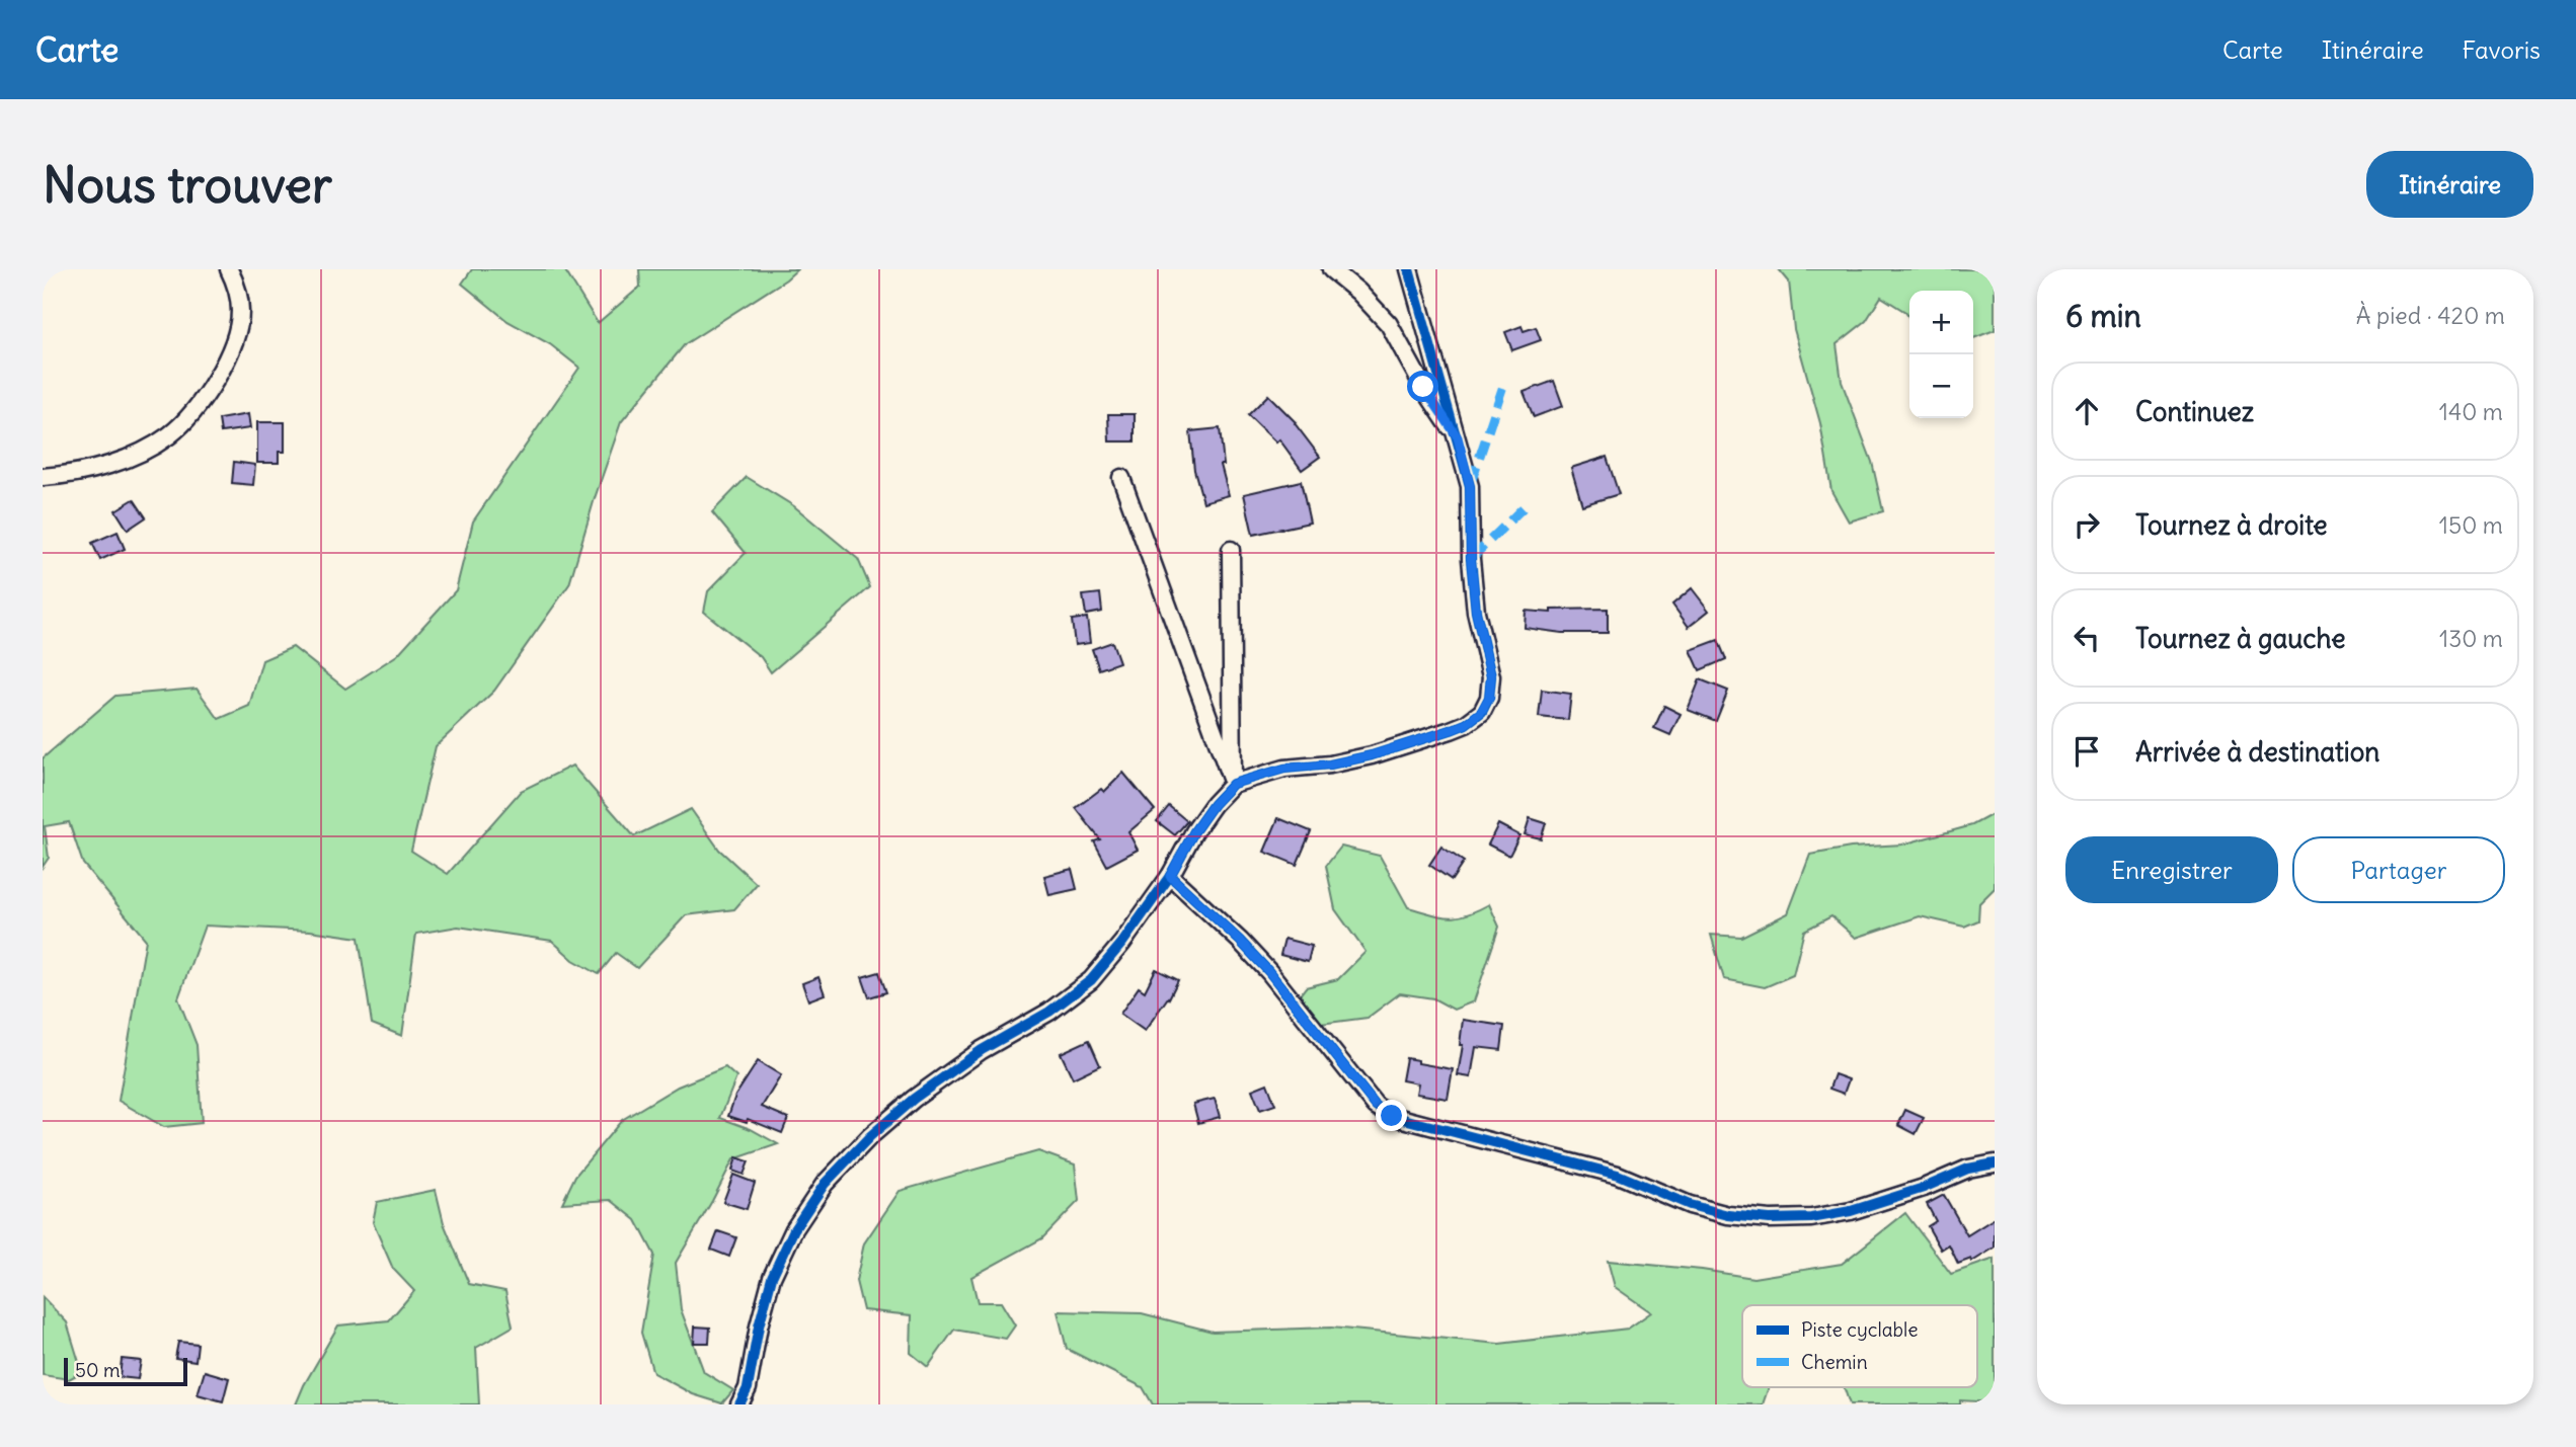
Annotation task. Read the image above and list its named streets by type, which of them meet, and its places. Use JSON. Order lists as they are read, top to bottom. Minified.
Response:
{"legend":["Piste cyclable","Chemin"],"scale_bar":"50 m","page":{"header":"Carte","nav":["Carte","Itinéraire","Favoris"],"buttons":["Itinéraire",["Enregistrer","Partager"]],"title":"Nous trouver","heading":["6 min","À pied · 420 m"],"map_buttons":["+","−"],"list":[["Continuez","140 m"],["Tournez à droite","150 m"],["Tournez à gauche","130 m"],"Arrivée à destination"],"scale":"50 m"}}
